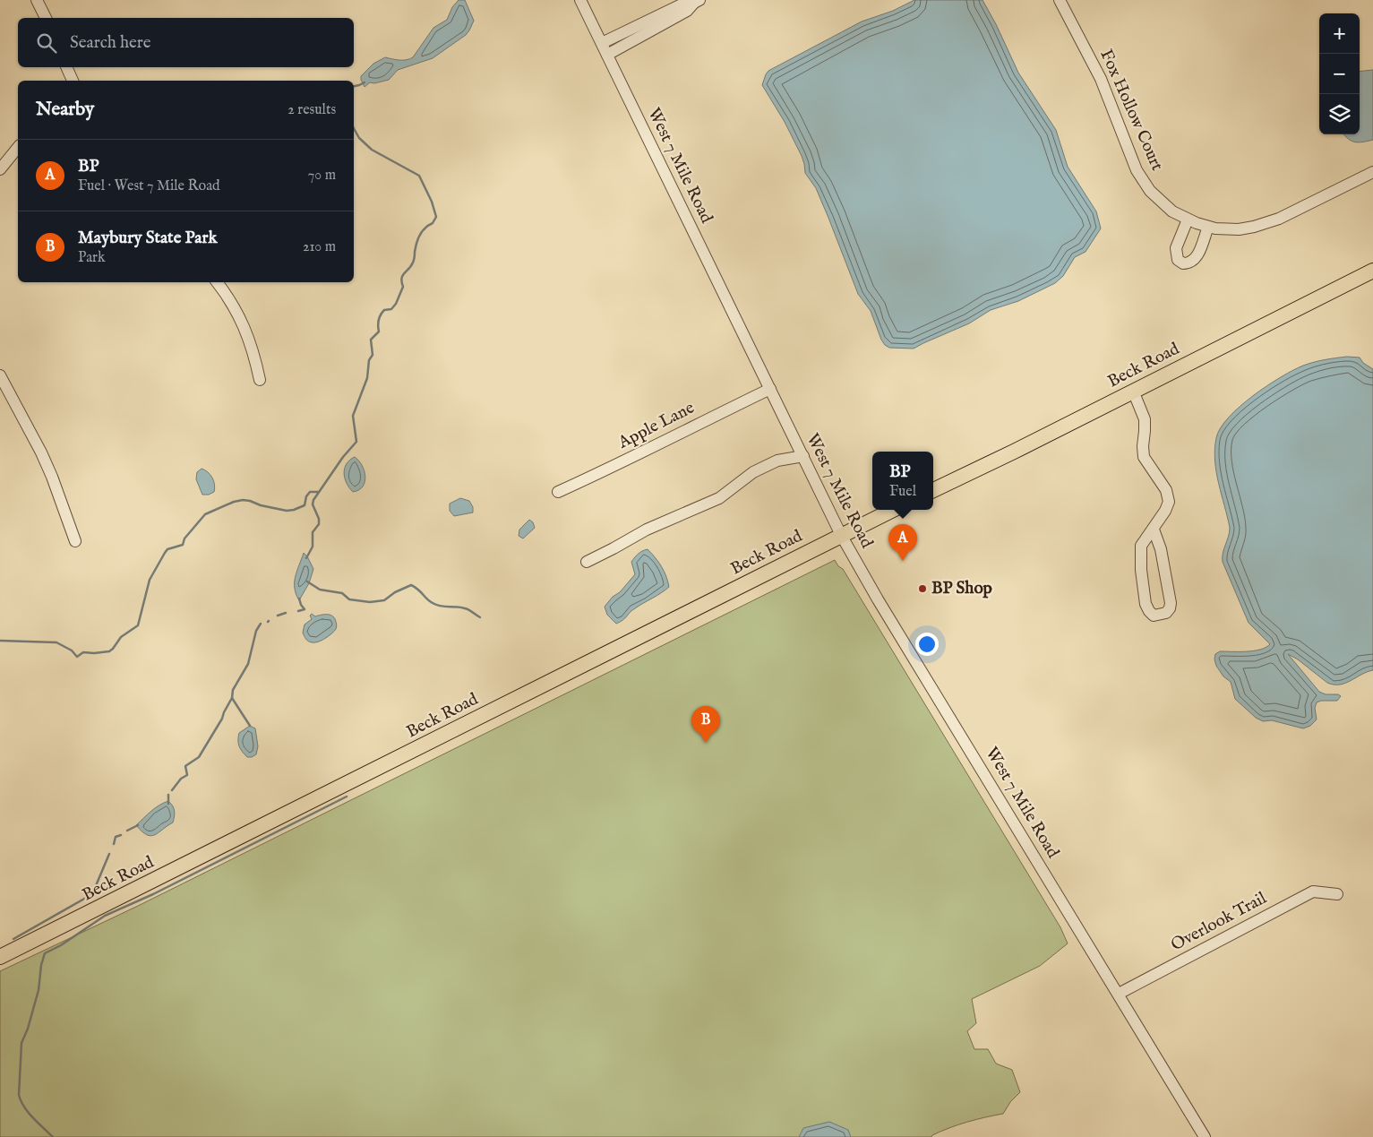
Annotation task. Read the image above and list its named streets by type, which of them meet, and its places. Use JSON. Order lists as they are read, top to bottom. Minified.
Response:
{"streets":{"main road":["Beck Road"],"street":["Fox Hollow Court","West 7 Mile Road","Apple Lane","Overlook Trail"]},"crossings":[["West 7 Mile Road","Beck Road"],["West 7 Mile Road","Apple Lane"],["West 7 Mile Road","Overlook Trail"]],"places":["BP Shop"],"page":{"map_buttons":["+","−"],"search":"Search here","heading":["Nearby","2 results"],"list":[{"mark":"A","name":"BP","note":"Fuel · West 7 Mile Road","value":"70 m"},{"mark":"B","name":"Maybury State Park","note":"Park","value":"210 m"}],"popup":["BP","Fuel"],"pins":["A","B"]}}
